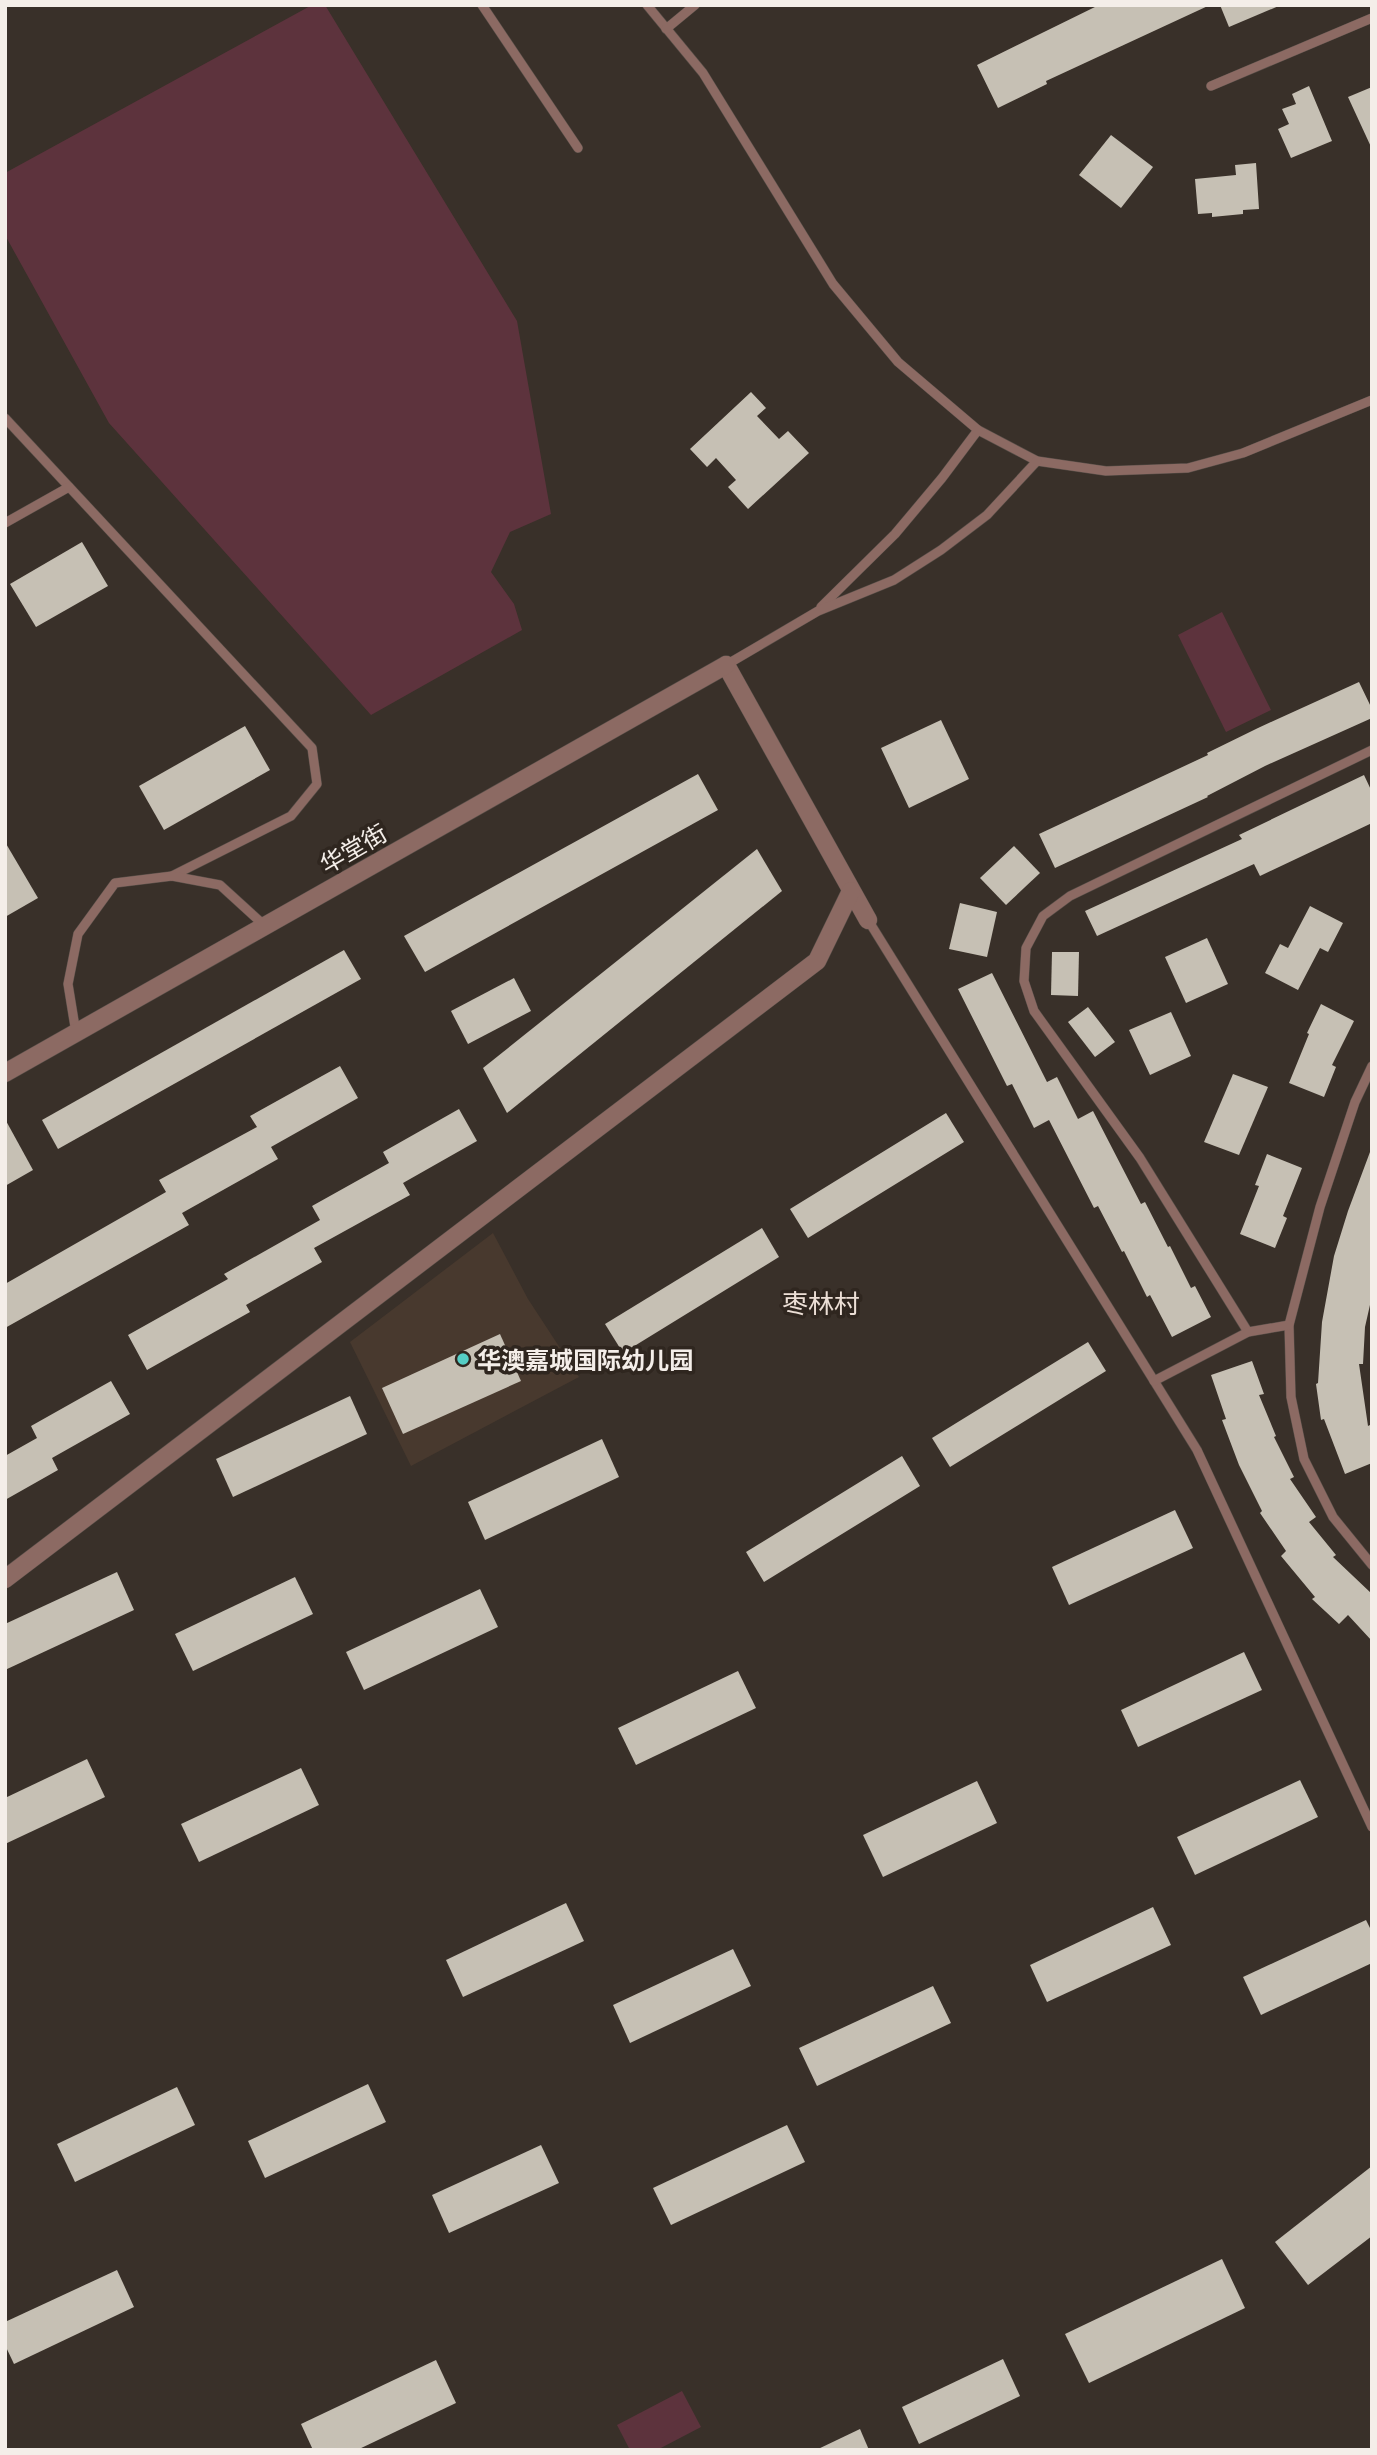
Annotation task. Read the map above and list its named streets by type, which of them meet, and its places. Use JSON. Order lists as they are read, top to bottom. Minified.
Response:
{"streets":{"street":["华堂街"]},"districts":["枣林村"],"places":["华澳嘉城国际幼儿园"]}
